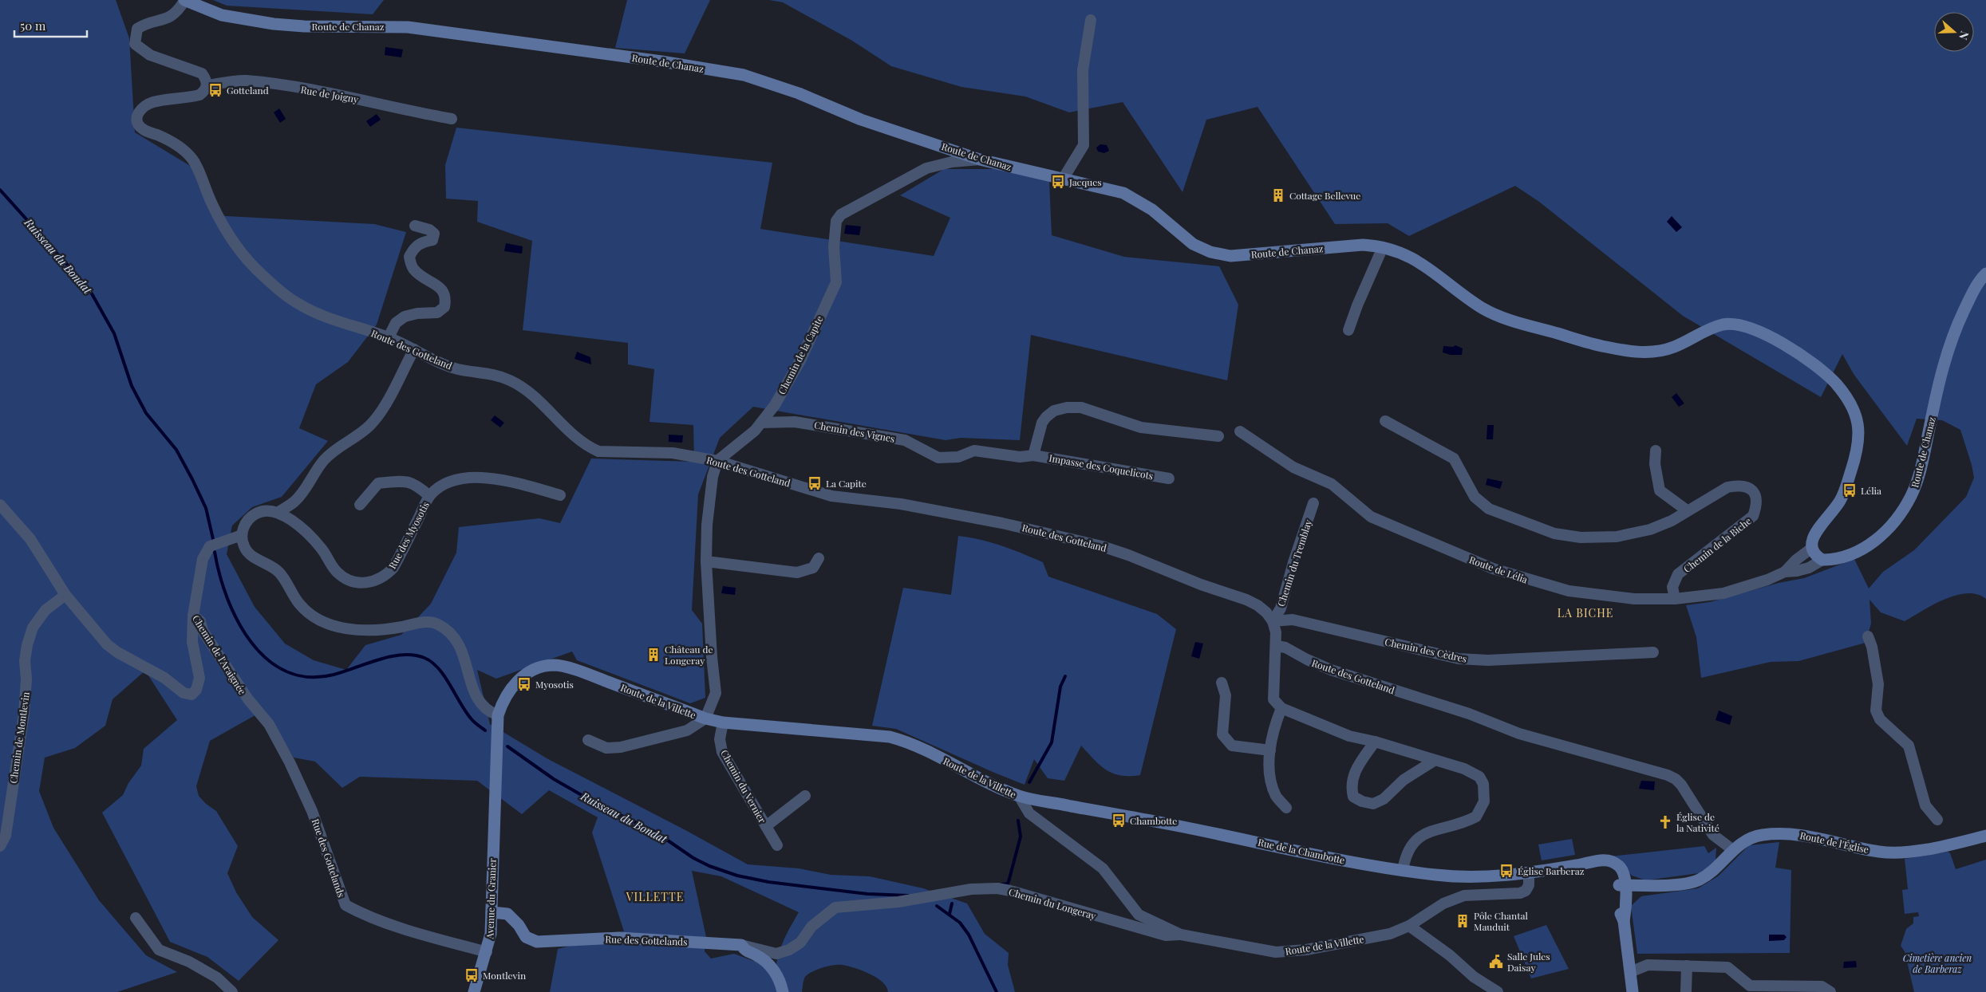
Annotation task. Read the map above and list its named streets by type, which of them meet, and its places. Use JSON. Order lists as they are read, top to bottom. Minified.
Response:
{"streets":{"street":["Route de Chanaz","Rue de Joigny","Route des Gotteland","Chemin de la Capite","Chemin des Vignes","Impasse des Coquelicots","Rue des Myosotis","Chemin de la Biche","Chemin du Tremblay","Route de Lélia","Chemin des Cèdres","Chemin de l'Araignée","Route de la Villette","Chemin de Montlevin","Chemin du Vernier","Route de l'Église","Rue de la Chambotte","Rue des Gottelands","Avenue du Granier","Chemin du Longeray"]},"crossings":[["Route de Chanaz","Chemin de la Capite"],["Route de Chanaz","Route de Lélia"],["Rue de Joigny","Route des Gotteland"],["Route des Gotteland","Chemin de la Capite"],["Route des Gotteland","Chemin du Tremblay"],["Route des Gotteland","Chemin des Cèdres"],["Route des Gotteland","Route de l'Église"],["Chemin de la Capite","Chemin des Vignes"],["Chemin des Vignes","Impasse des Coquelicots"],["Chemin de la Biche","Route de Lélia"],["Chemin du Tremblay","Chemin des Cèdres"],["Chemin de l'Araignée","Rue des Gottelands"],["Route de la Villette","Chemin du Vernier"],["Route de la Villette","Rue de la Chambotte"],["Route de la Villette","Avenue du Granier"],["Route de la Villette","Chemin du Longeray"],["Route de l'Église","Rue de la Chambotte"],["Rue des Gottelands","Avenue du Granier"],["Rue des Gottelands","Chemin du Longeray"]],"districts":["LA BICHE","VILLETTE"],"water":["Ruisseau du Bondat"],"parks":["Cimetière ancien de Barberaz"],"places":{"bus stop":["Gotteland","Jacques","La Capite","Lélia","Myosotis","Chambotte","Église Barberaz","Montlevin"],"building":["Cottage Bellevue","Château de Longeray","Pôle Chantal Mauduit"],"church":["Église de la Nativité"],"public building":["Salle Jules Daisay"]},"scale_bar":"50 m","north":"right"}
